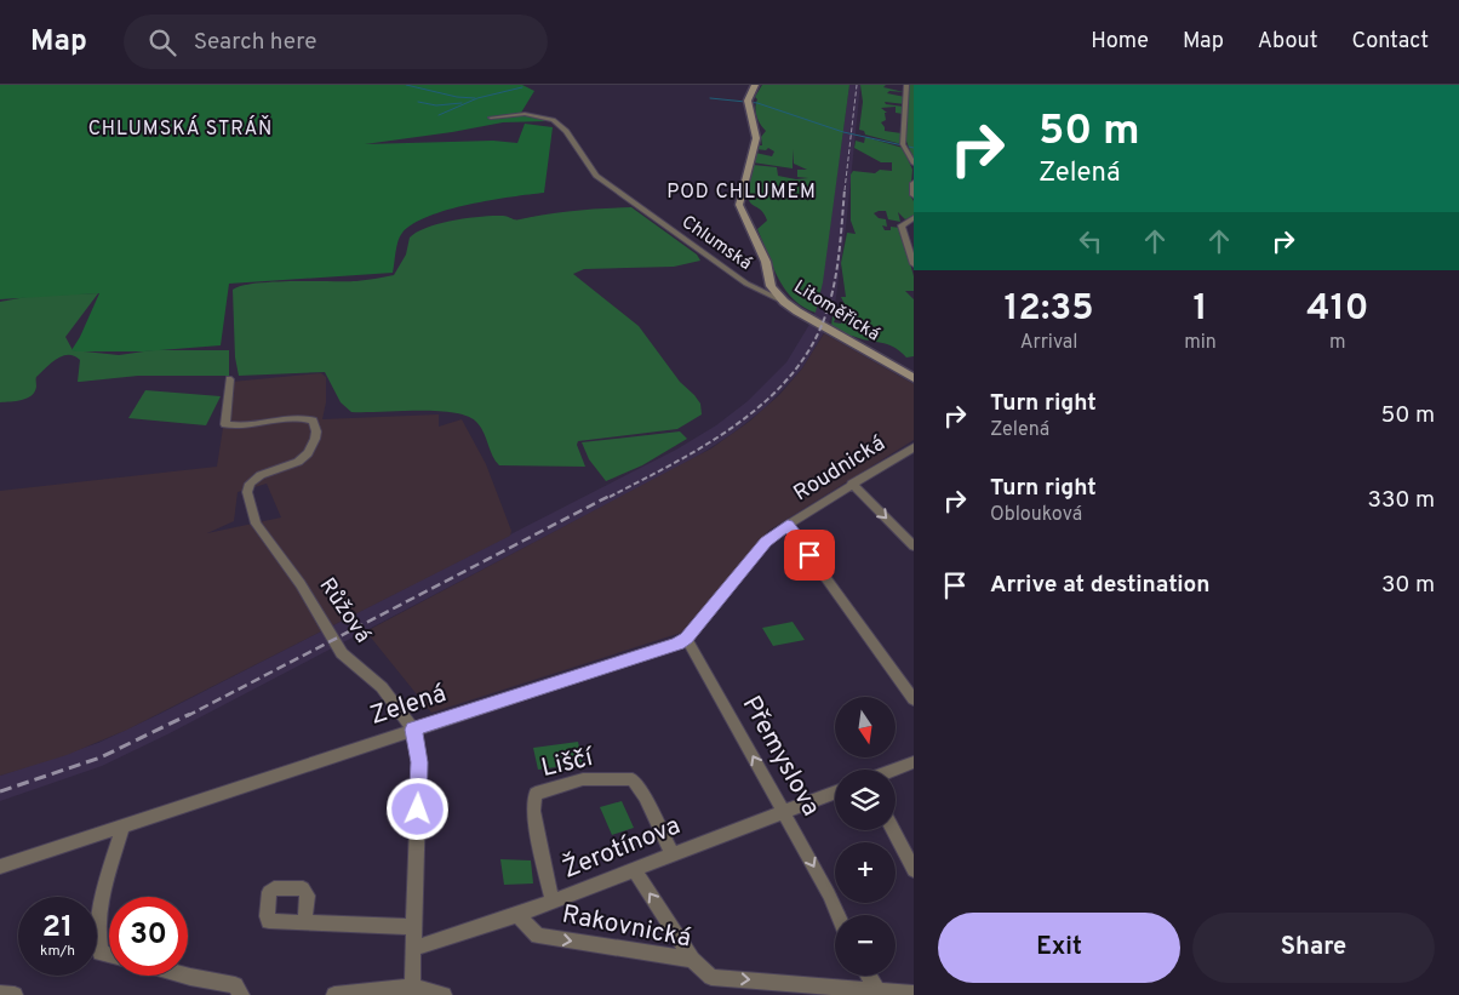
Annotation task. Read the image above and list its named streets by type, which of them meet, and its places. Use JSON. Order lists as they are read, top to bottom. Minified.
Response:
{"streets":{"main road":["Litoměřická"],"street":["Chlumská","Roudnická","Růžová","Zelená","Přemyslova","Liščí","Žerotínova","Rakovnická"]},"crossings":[["Chlumská","Litoměřická"],["Roudnická","Zelená"],["Růžová","Zelená"],["Růžová","Žerotínova"],["Zelená","Přemyslova"],["Přemyslova","Žerotínova"],["Liščí","Žerotínova"],["Žerotínova","Rakovnická"]],"one_way":["Rakovnická"],"districts":["CHLUMSKÁ STRÁŇ","POD CHLUMEM"],"north":"bottom","page":{"header":"Map","search":"Search here","nav":["Home","Map","About","Contact"],"turn":["50 m","Zelená"],"eta":["12:35","Arrival","1","min","410","m"],"list":[{"name":"Turn right","note":"Zelená","value":"50 m"},{"name":"Turn right","note":"Oblouková","value":"330 m"},{"name":"Arrive at destination","value":"30 m"}],"map_buttons":["+","−"],"speed":"21 km/h","limit":"30","buttons":["Exit","Share"]}}
